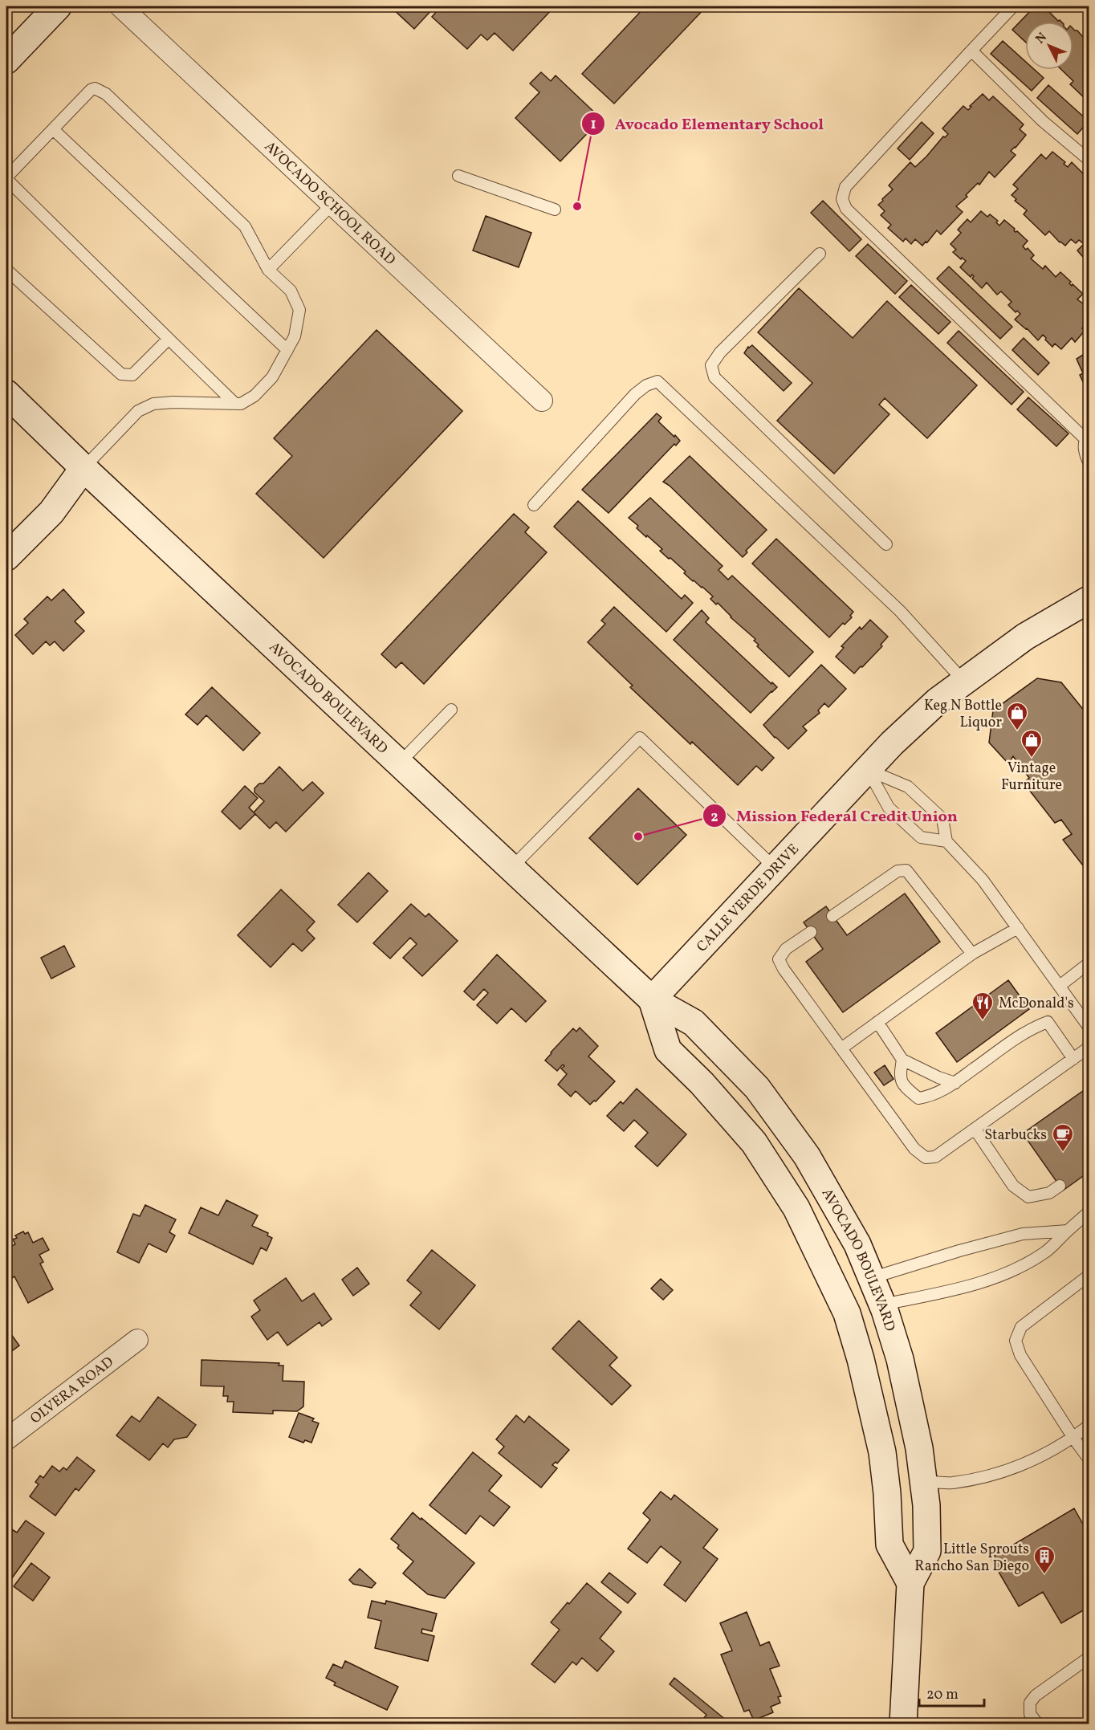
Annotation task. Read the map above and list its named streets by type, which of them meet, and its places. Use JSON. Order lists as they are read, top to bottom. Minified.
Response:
{"streets":{"main road":["AVOCADO BOULEVARD","CALLE VERDE DRIVE"],"street":["AVOCADO SCHOOL ROAD","OLVERA ROAD"]},"crossings":[["AVOCADO BOULEVARD","CALLE VERDE DRIVE"]],"places":{"other":["Avocado Elementary School","Mission Federal Credit Union"],"shop":["Keg N Bottle Liquor","Vintage Furniture"],"restaurant":["McDonald's"],"cafe":["Starbucks"],"building":["Little Sprouts Rancho San Diego"]},"scale_bar":"20 m","north":"top left"}
